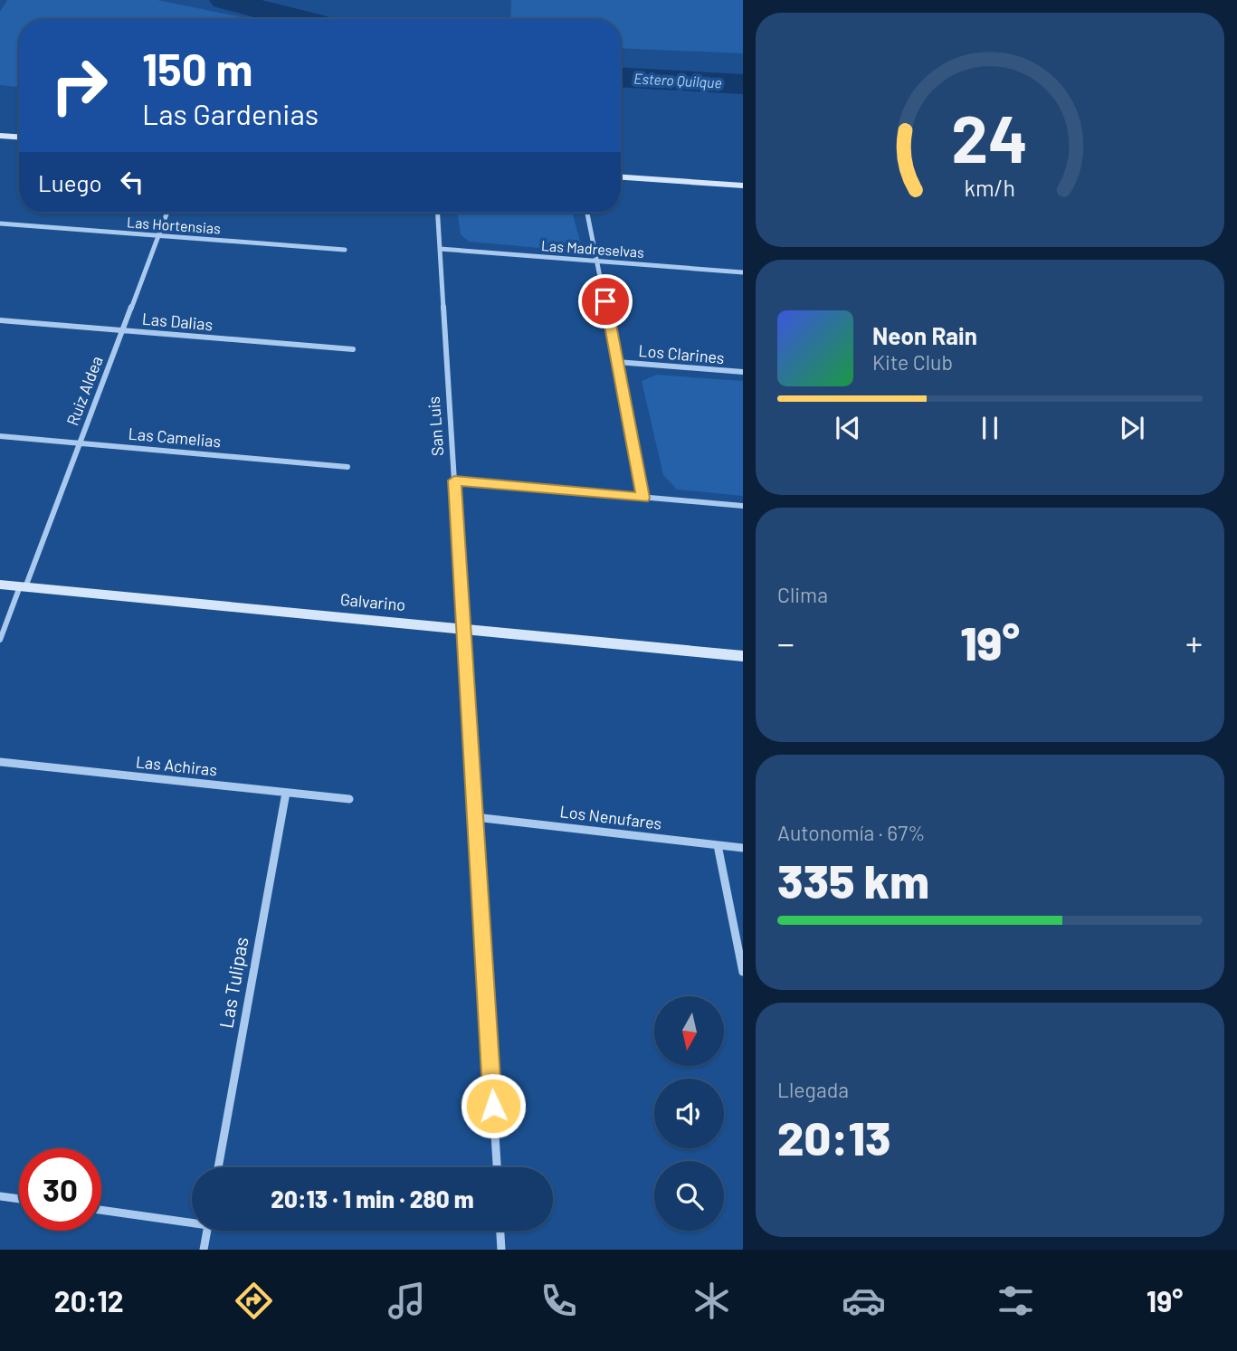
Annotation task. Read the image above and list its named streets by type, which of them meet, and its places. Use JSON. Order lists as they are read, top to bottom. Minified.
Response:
{"streets":{"main road":["Galvarino"],"street":["Las Hortensias","Las Madreselvas","Las Dalias","Los Clarines","Ruiz Aldea","San Luis","Las Camelias","Las Achiras","Los Nenufares","Las Tulipas"]},"crossings":[["Las Hortensias","Ruiz Aldea"],["Las Madreselvas","San Luis"],["Las Dalias","Ruiz Aldea"],["Ruiz Aldea","Las Camelias"],["Ruiz Aldea","Galvarino"],["San Luis","Galvarino"],["San Luis","Los Nenufares"],["Las Achiras","Las Tulipas"]],"water":["Estero Quilque"],"north":"bottom","page":{"turn":["150 m","Las Gardenias"],"then":"Luego","song":["Neon Rain","Kite Club"],"tile":["Clima",["Autonomía · 67%","335 km"],["Llegada","20:13"]],"heat":["−","19°","+"],"limit":"30","trip":"20:13 · 1 min · 280 m","tabs":["20:12","19°"],"gauge":["24","km/h"]}}
